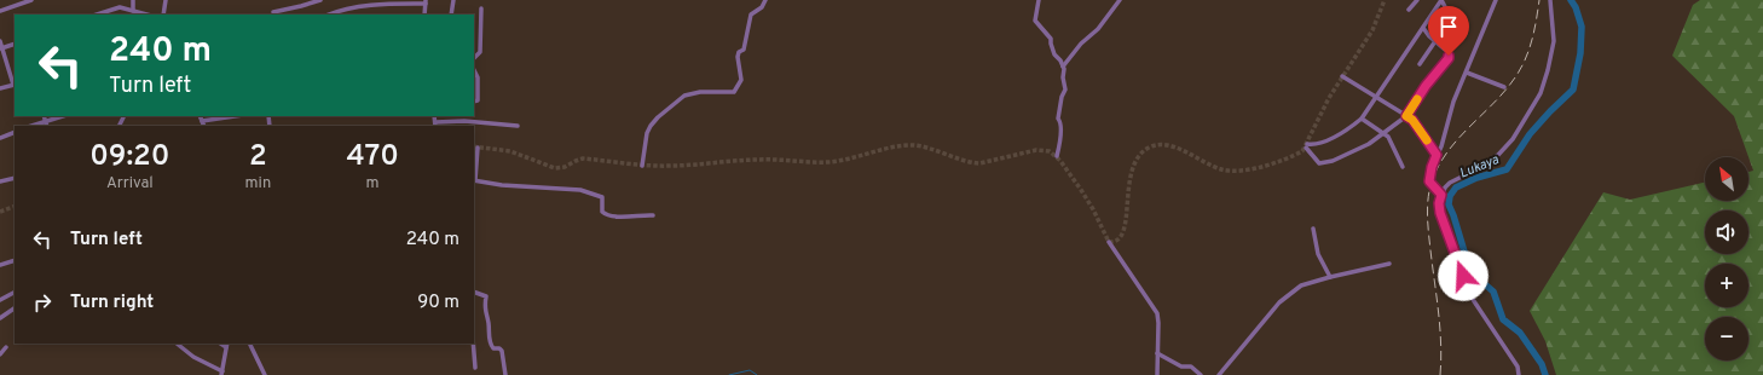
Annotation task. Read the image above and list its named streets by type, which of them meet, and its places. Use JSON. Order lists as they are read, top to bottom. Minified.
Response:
{"water":["Lukaya"],"north":"top left","page":{"turn":["240 m","Turn left"],"eta":["09:20","Arrival","2","min","470","m"],"map_buttons":["+","−"],"list":[{"name":"Turn left","value":"240 m"},{"name":"Turn right","value":"90 m"}]}}
